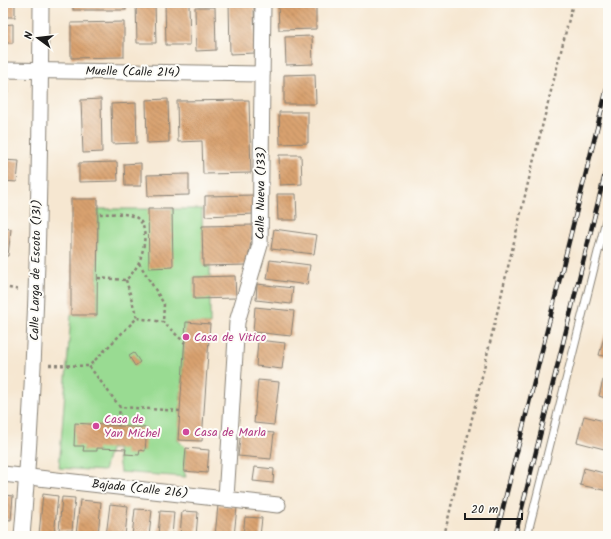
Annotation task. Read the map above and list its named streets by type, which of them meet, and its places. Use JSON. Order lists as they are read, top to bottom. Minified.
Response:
{"streets":{"street":["Muelle (Calle 214)","Calle Nueva (133)","Calle Larga de Escoto (131)","Bajada (Calle 216)"]},"crossings":[["Muelle (Calle 214)","Calle Nueva (133)"],["Muelle (Calle 214)","Calle Larga de Escoto (131)"],["Calle Nueva (133)","Bajada (Calle 216)"],["Calle Larga de Escoto (131)","Bajada (Calle 216)"]],"places":["Casa de Vitico","Casa de Yan Michel","Casa de Marla"],"scale_bar":"20 m","north":"left"}
